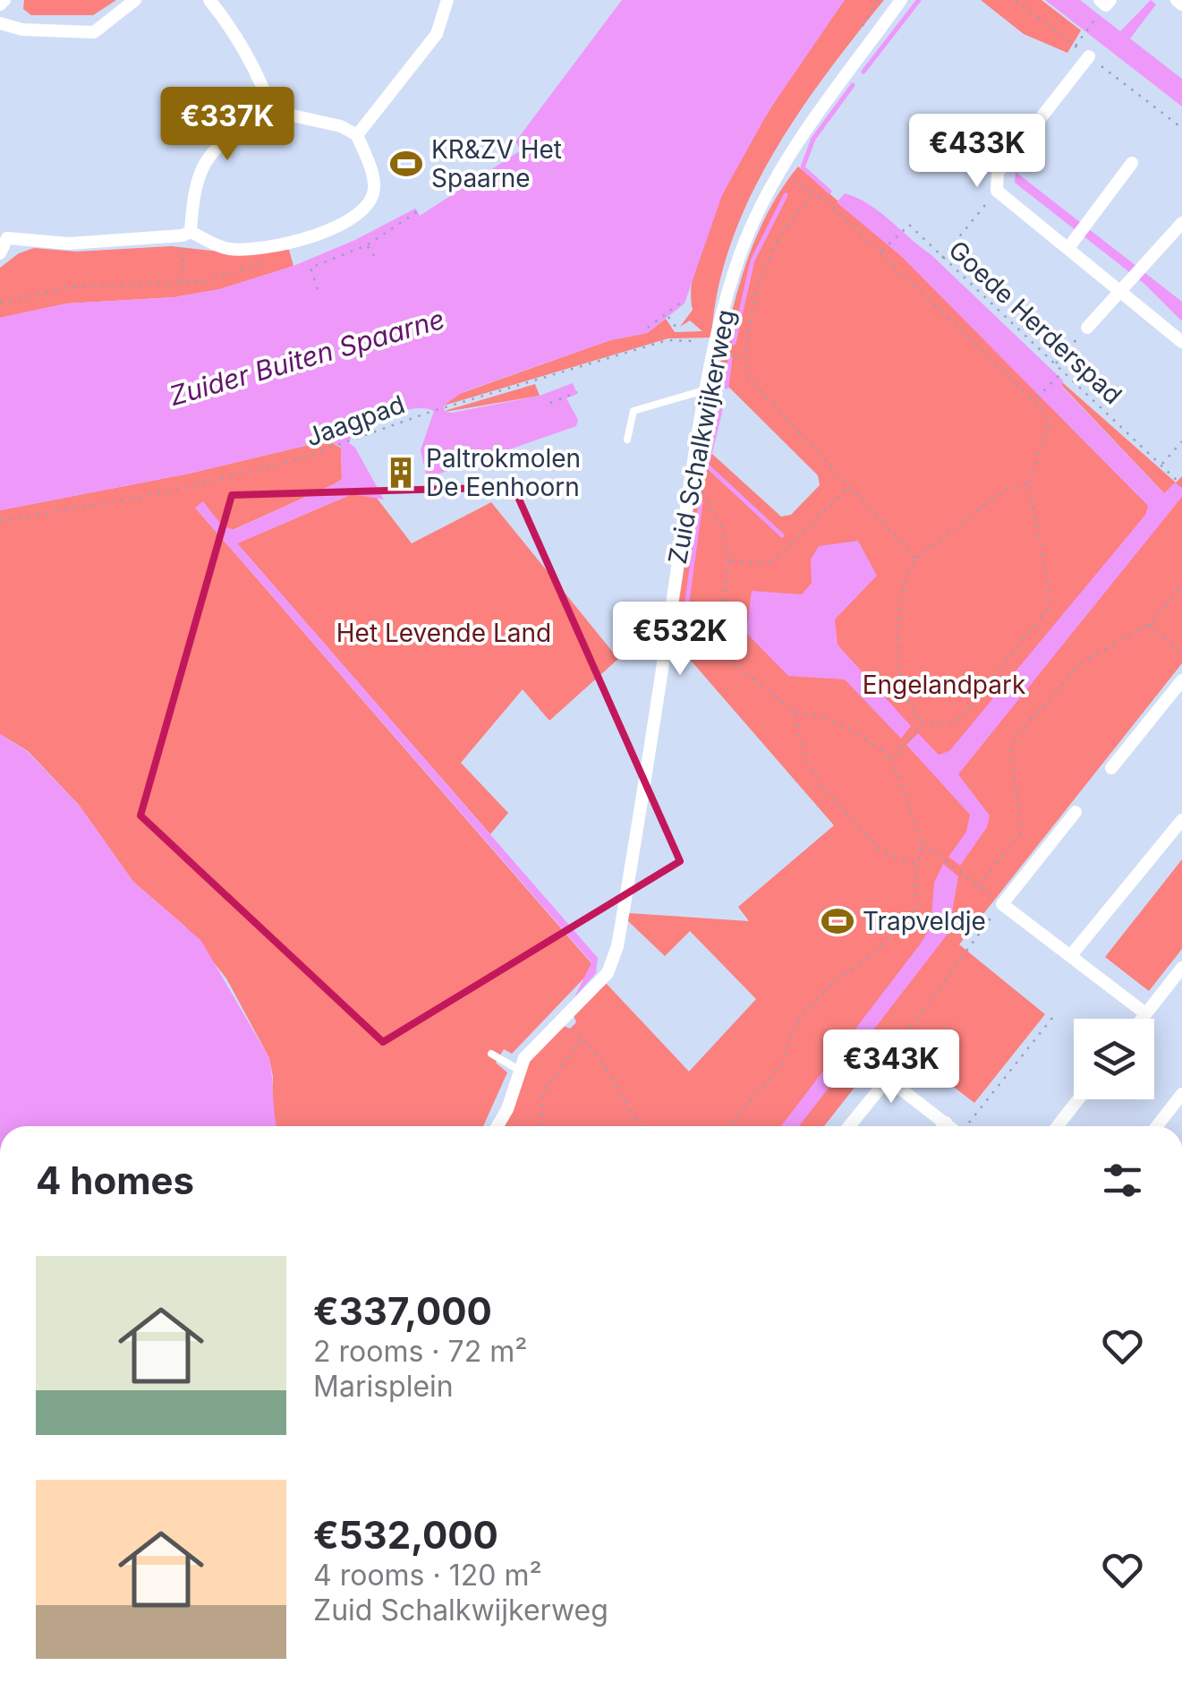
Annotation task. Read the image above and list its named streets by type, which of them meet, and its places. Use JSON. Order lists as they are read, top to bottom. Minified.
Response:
{"streets":{"street":["Zuid Schalkwijkerweg"],"path":["Goede Herderspad","Jaagpad"]},"crossings":[["Jaagpad","Zuid Schalkwijkerweg"]],"water":["Zuider Buiten Spaarne"],"parks":["Het Levende Land","Engelandpark"],"places":{"sports":["KR&ZV Het Spaarne","Trapveldje"],"building":["Paltrokmolen De Eenhoorn"]},"page":{"price":["€337K","€433K","€532K","€343K"],"heading":"4 homes","list":[{"name":"€337,000","note":"2 rooms · 72 m² · Marisplein"},{"name":"€532,000","note":"4 rooms · 120 m² · Zuid Schalkwijkerweg"}]}}
